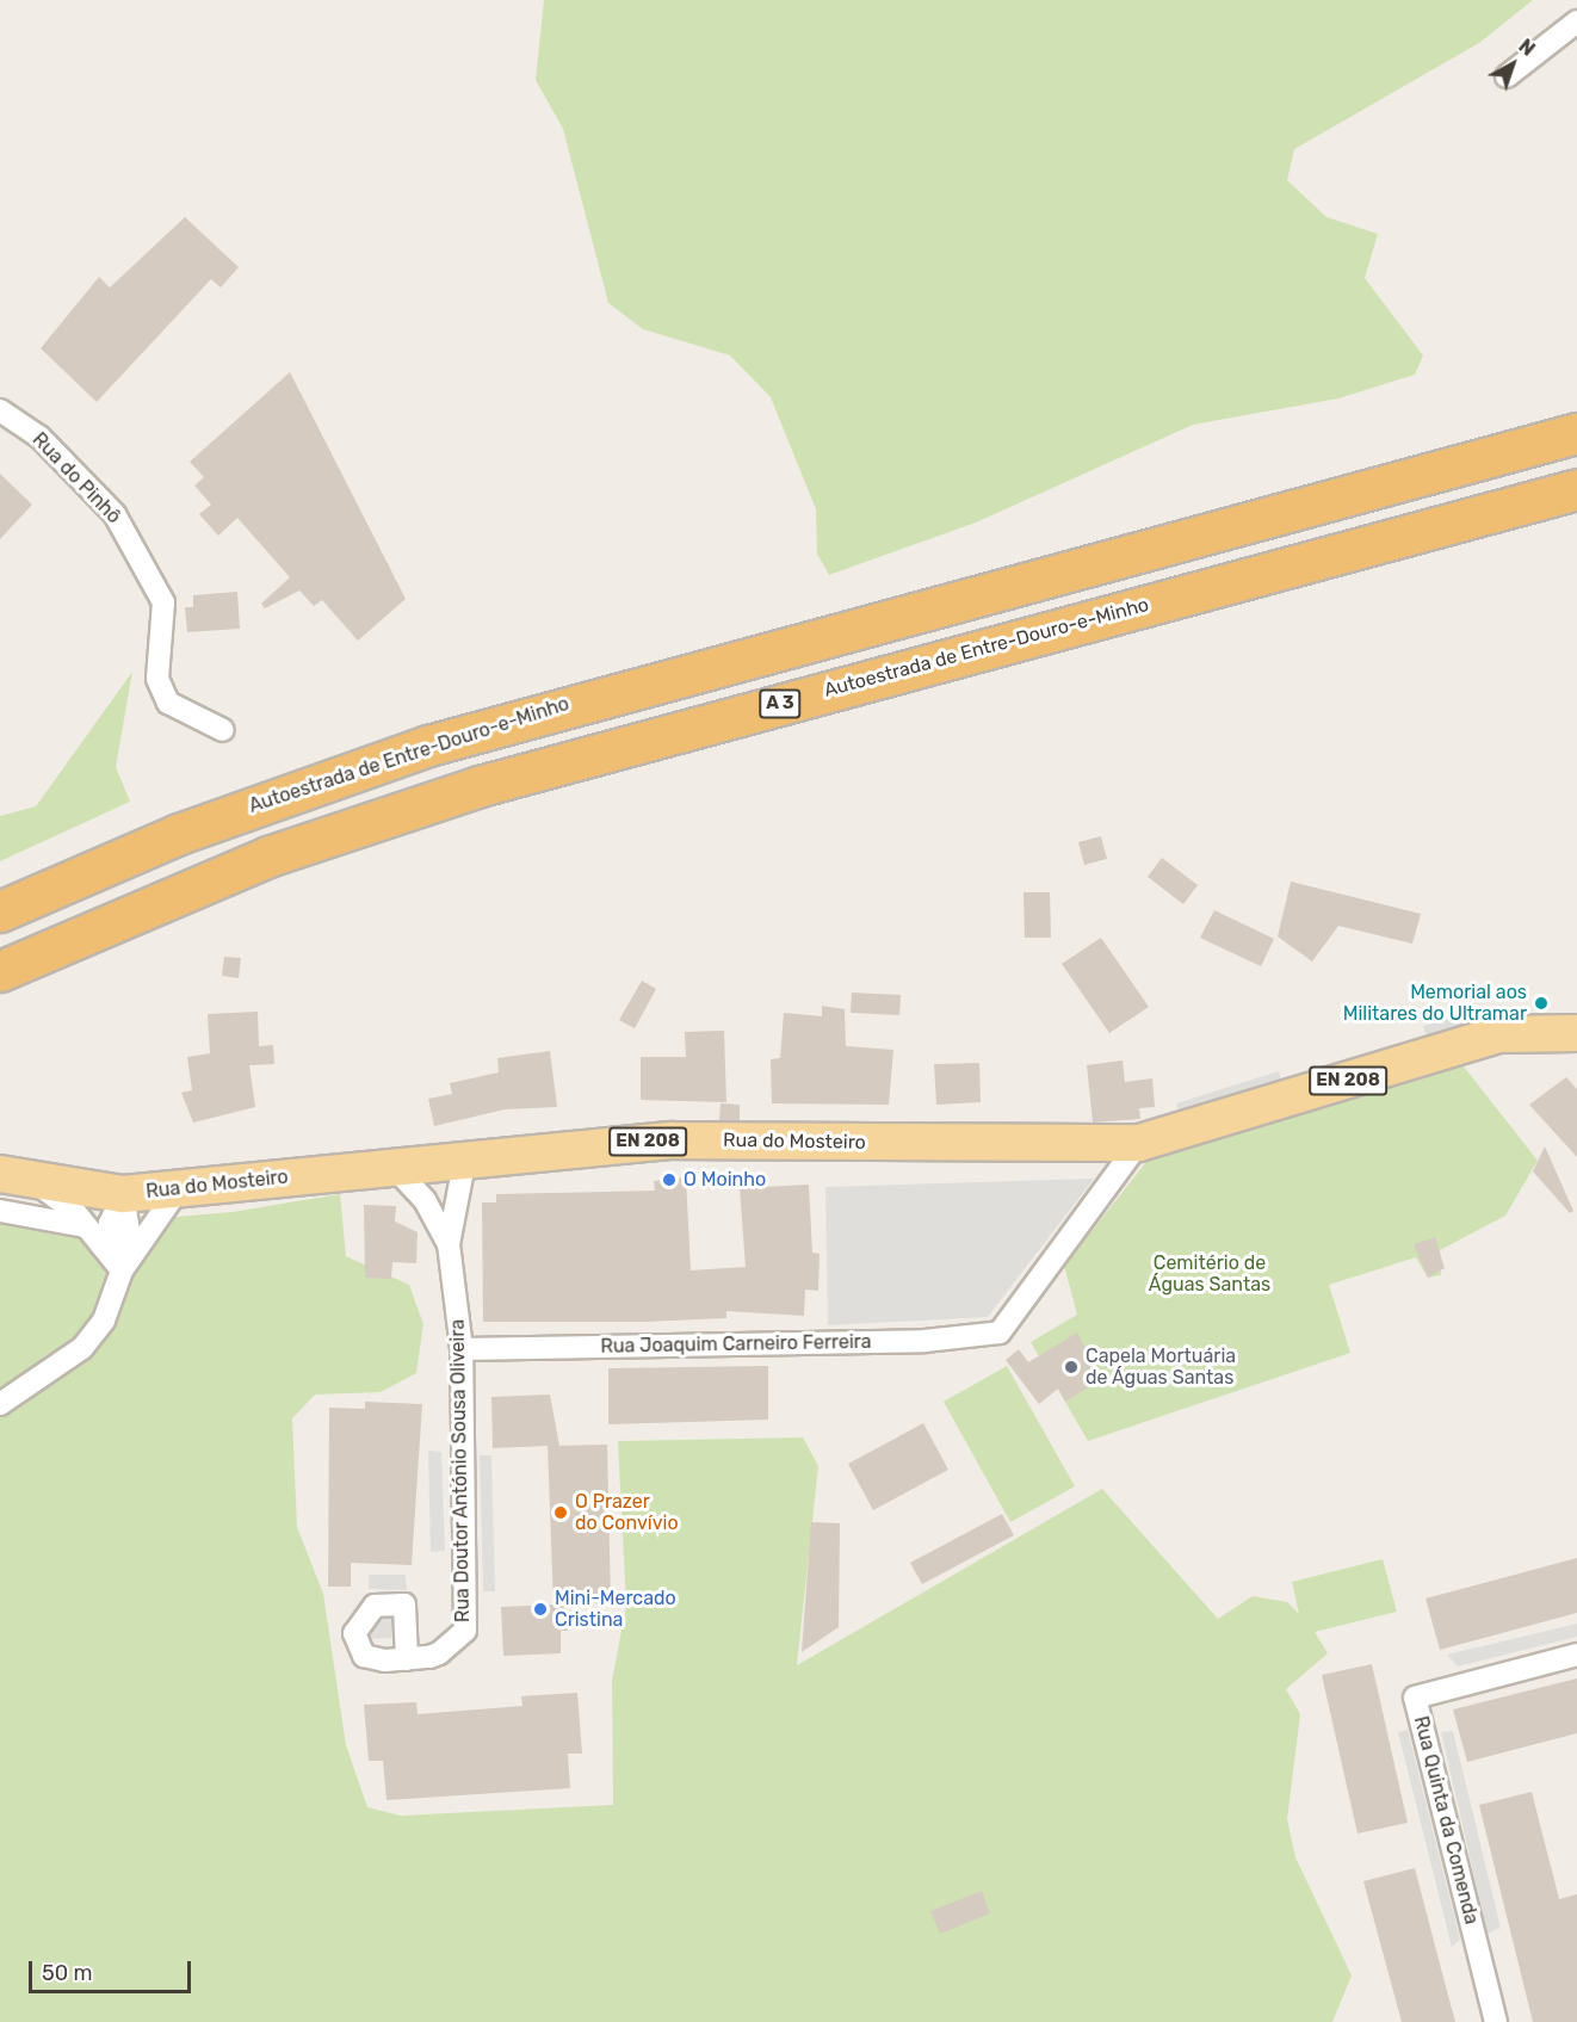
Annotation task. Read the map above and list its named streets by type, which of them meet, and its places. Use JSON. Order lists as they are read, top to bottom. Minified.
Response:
{"streets":{"highway":["Autoestrada de Entre-Douro-e-Minho","A 3"],"main road":["EN 208","Rua do Mosteiro"],"street":["Rua do Pinhô","Rua Joaquim Carneiro Ferreira","Rua Doutor António Sousa Oliveira","Rua Quinta da Comenda"]},"crossings":[["Rua do Mosteiro","Rua Joaquim Carneiro Ferreira"],["Rua do Mosteiro","Rua Doutor António Sousa Oliveira"],["Rua Joaquim Carneiro Ferreira","Rua Doutor António Sousa Oliveira"]],"parks":["Cemitério de Águas Santas"],"places":["Memorial aos Militares do Ultramar","O Moinho","Capela Mortuária de Águas Santas","O Prazer do Convívio","Mini-Mercado Cristina"],"scale_bar":"50 m","north":"top right"}
